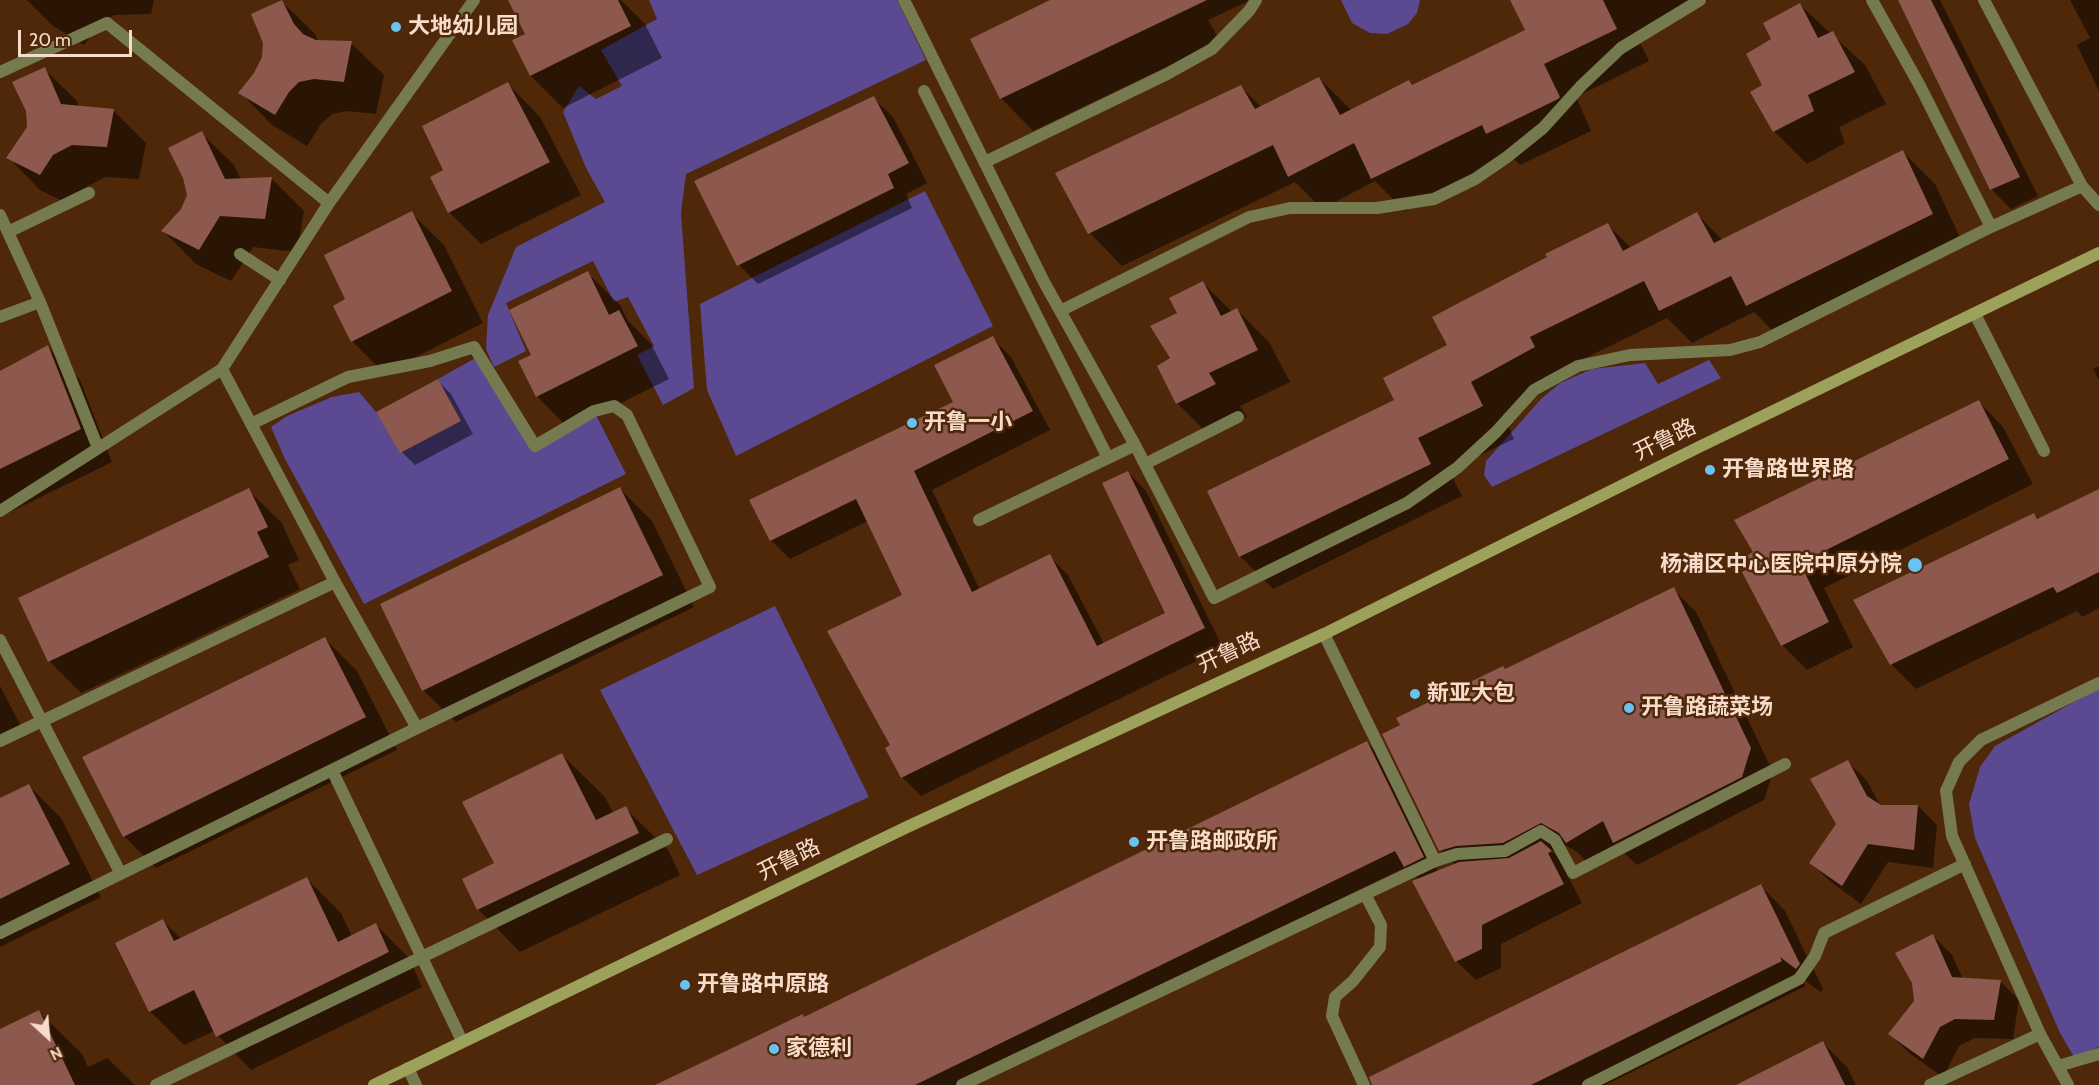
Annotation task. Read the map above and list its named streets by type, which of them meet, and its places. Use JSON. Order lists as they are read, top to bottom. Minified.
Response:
{"streets":{"street":["开鲁路"]},"places":["大地幼儿园","开鲁一小","开鲁路世界路","杨浦区中心医院中原分院","新亚大包","开鲁路蔬菜场","开鲁路邮政所","开鲁路中原路","家德利"],"scale_bar":"20 m","north":"bottom right"}
